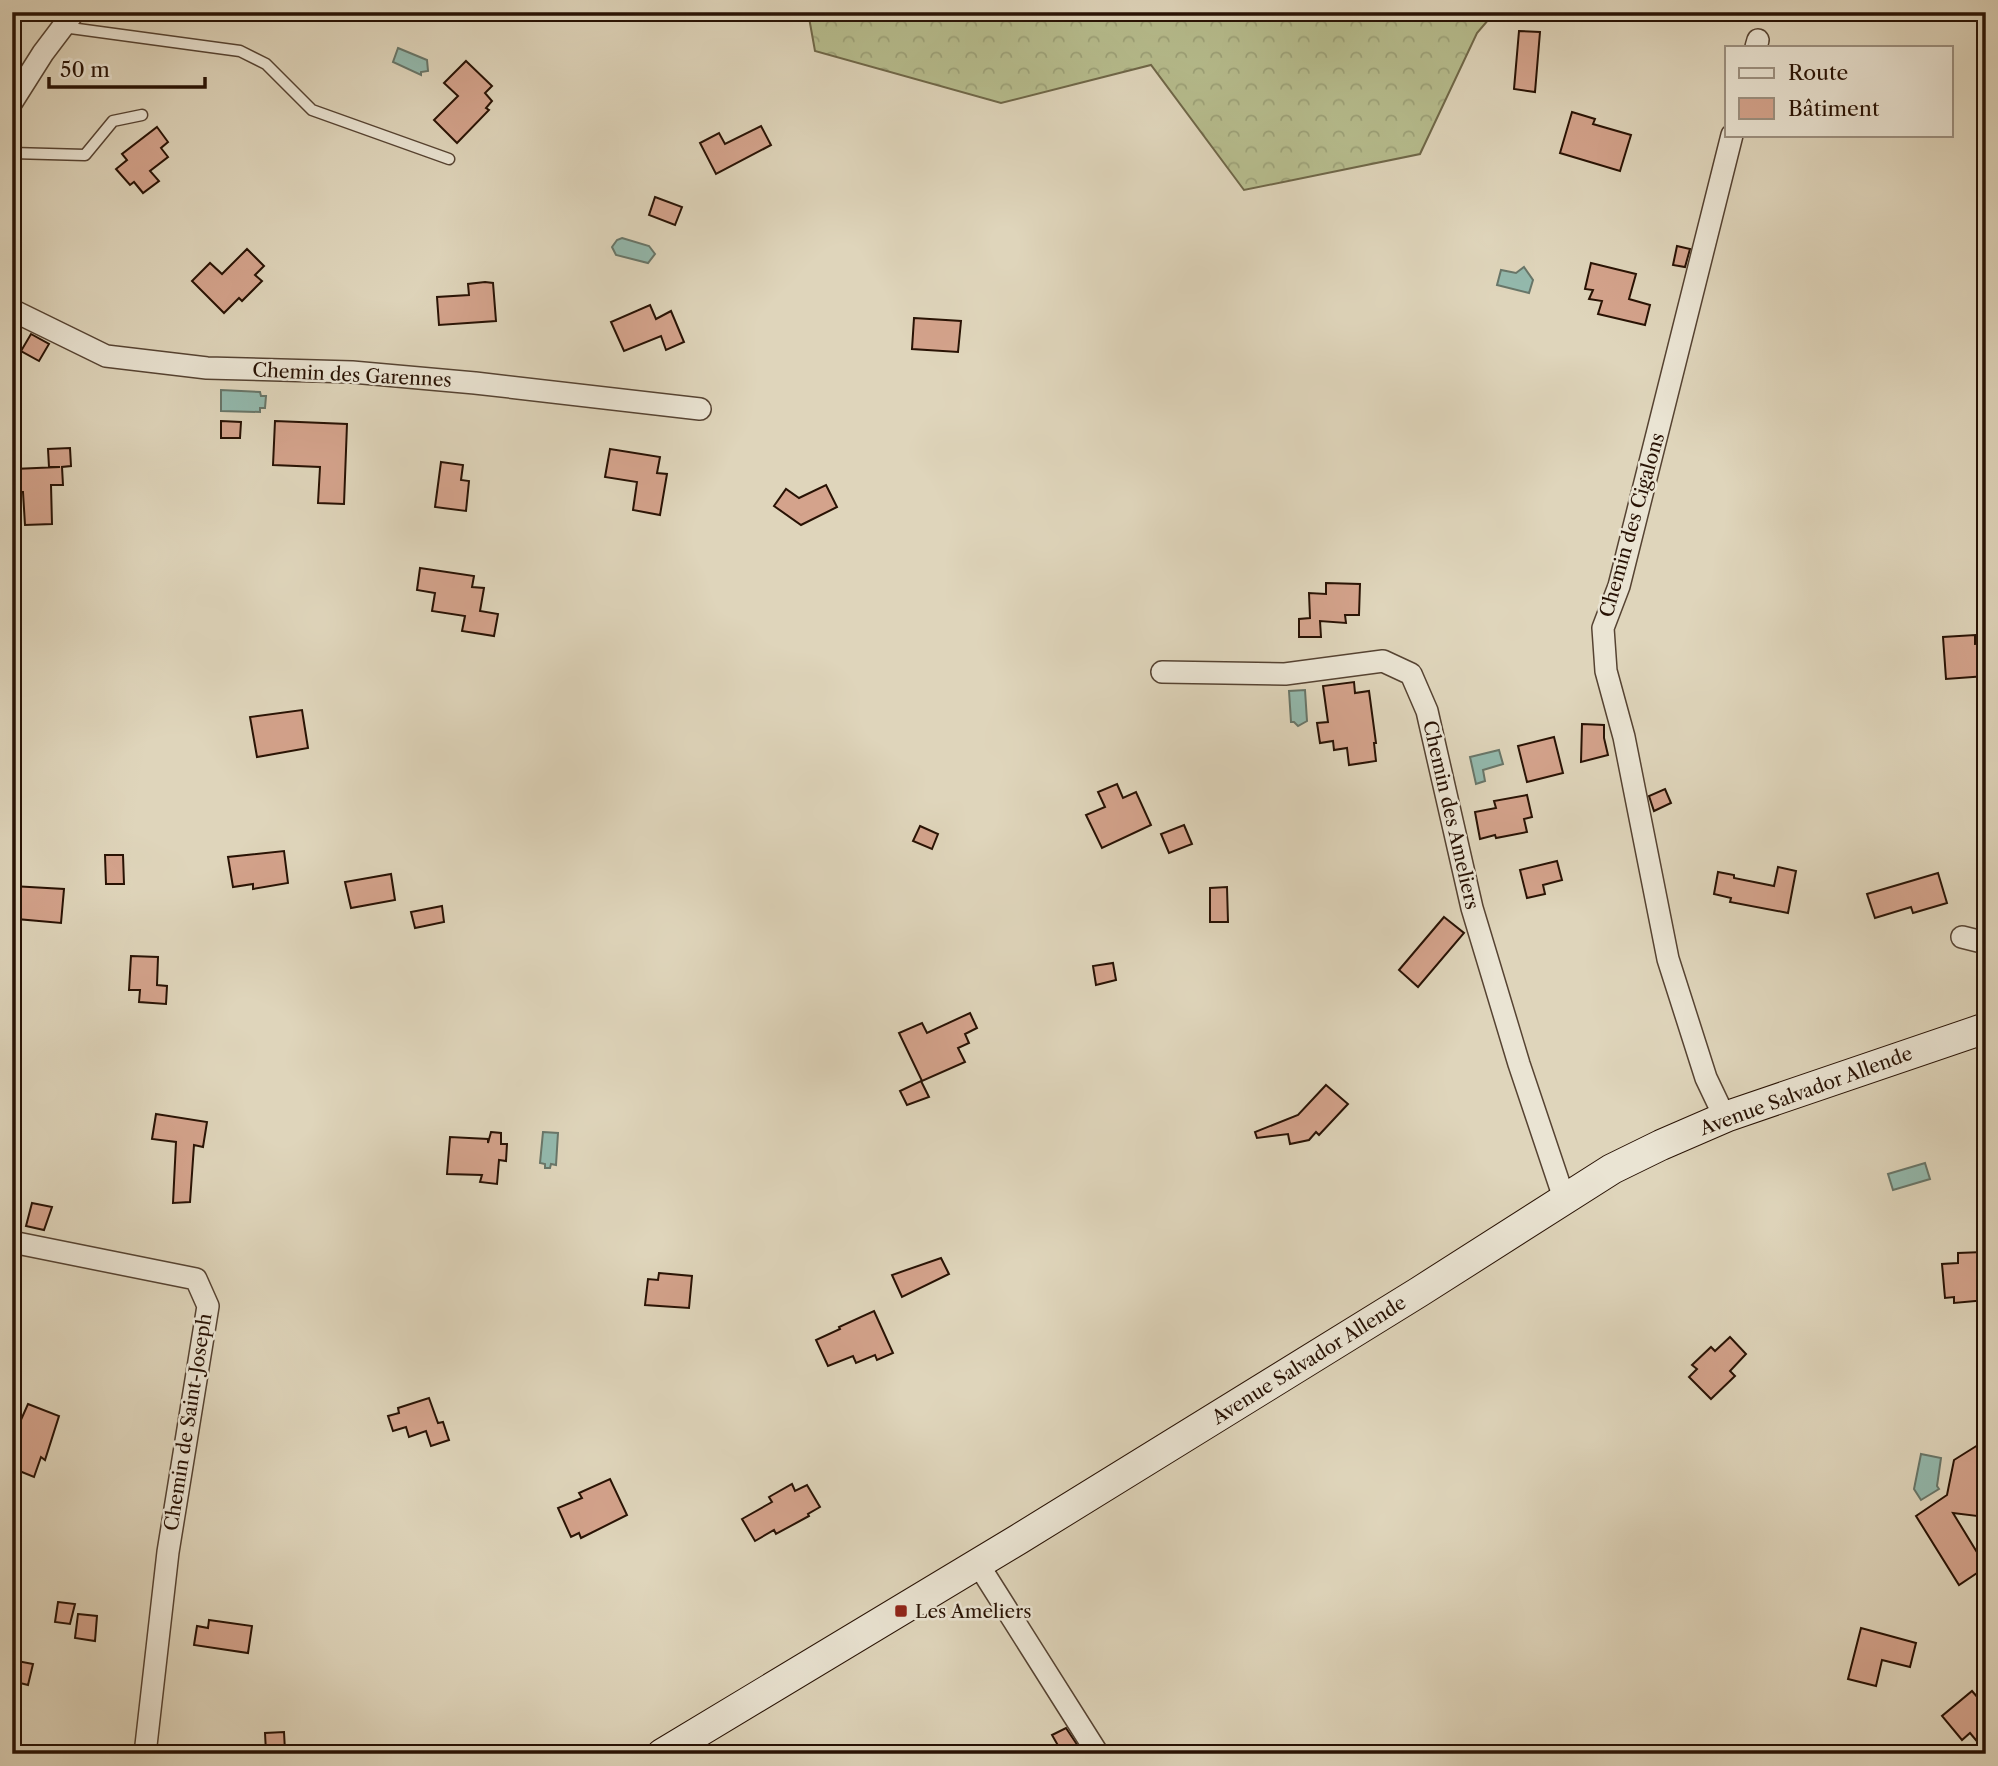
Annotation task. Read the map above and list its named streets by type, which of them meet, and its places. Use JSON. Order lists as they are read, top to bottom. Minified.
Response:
{"streets":{"main road":["Avenue Salvador Allende"],"street":["Chemin des Garennes","Chemin des Cigalons","Chemin des Ameliers","Chemin de Saint-Joseph"]},"crossings":[["Chemin des Cigalons","Avenue Salvador Allende"],["Chemin des Ameliers","Avenue Salvador Allende"]],"places":{"transit":["Les Ameliers"]},"legend":["Route","Bâtiment"],"scale_bar":"50 m"}
